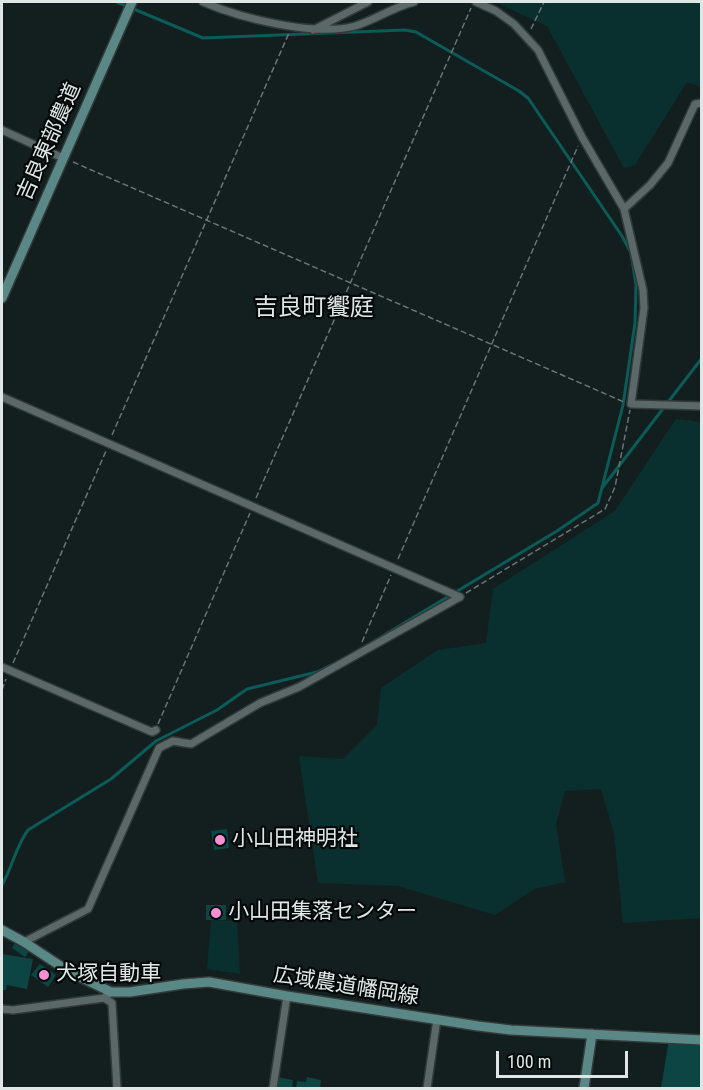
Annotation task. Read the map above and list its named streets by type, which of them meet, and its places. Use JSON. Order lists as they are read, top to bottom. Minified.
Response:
{"streets":{"street":["吉良東部農道","広域農道幡岡線"]},"districts":["吉良町饗庭"],"places":["小山田神明社","小山田集落センター","犬塚自動車"],"scale_bar":"100 m"}
